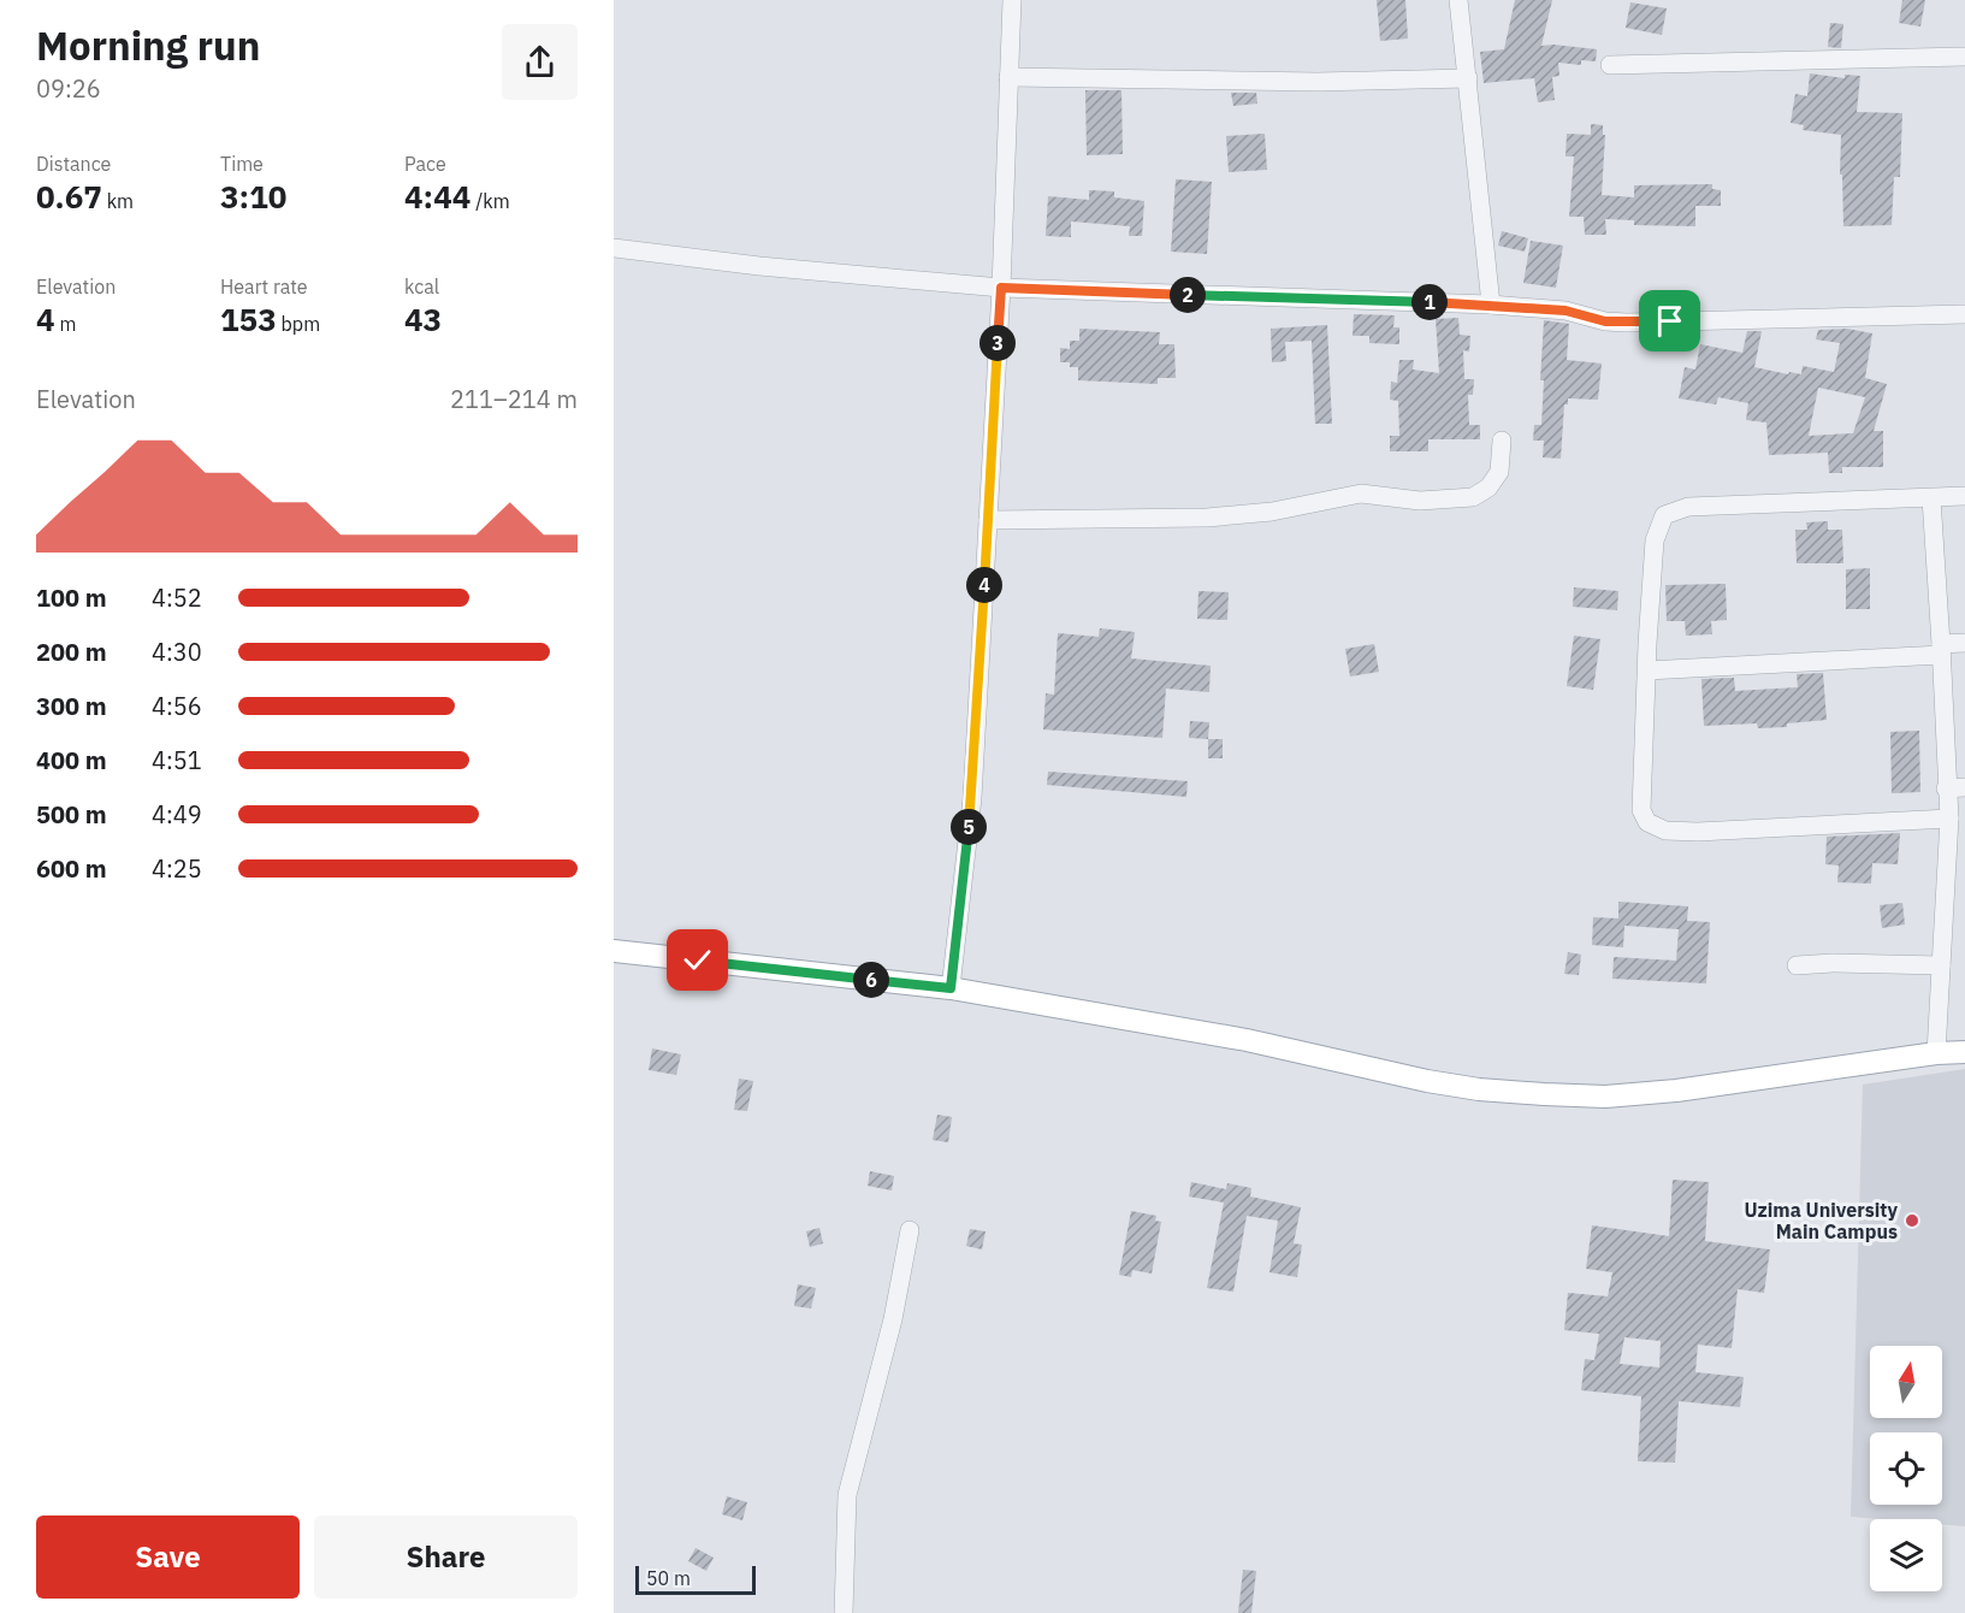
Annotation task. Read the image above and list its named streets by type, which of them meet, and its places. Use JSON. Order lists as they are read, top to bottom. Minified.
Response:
{"places":["Uzima University Main Campus"],"scale_bar":"50 m","north":"top","page":{"heading":["Morning run","09:26"],"stats":[["Distance","0.67 km"],["Time","3:10"],["Pace","4:44 /km"],["Elevation","4 m"],["Heart rate","153 bpm"],["kcal","43"]],"pins":["2","1","3","4","5","6"],"chart":["Elevation","211–214 m"],"list":[{"name":"100 m","note":"4:52"},{"name":"200 m","note":"4:30"},{"name":"300 m","note":"4:56"},{"name":"400 m","note":"4:51"},{"name":"500 m","note":"4:49"},{"name":"600 m","note":"4:25"}],"buttons":["Save","Share"],"scale":"50 m"}}
